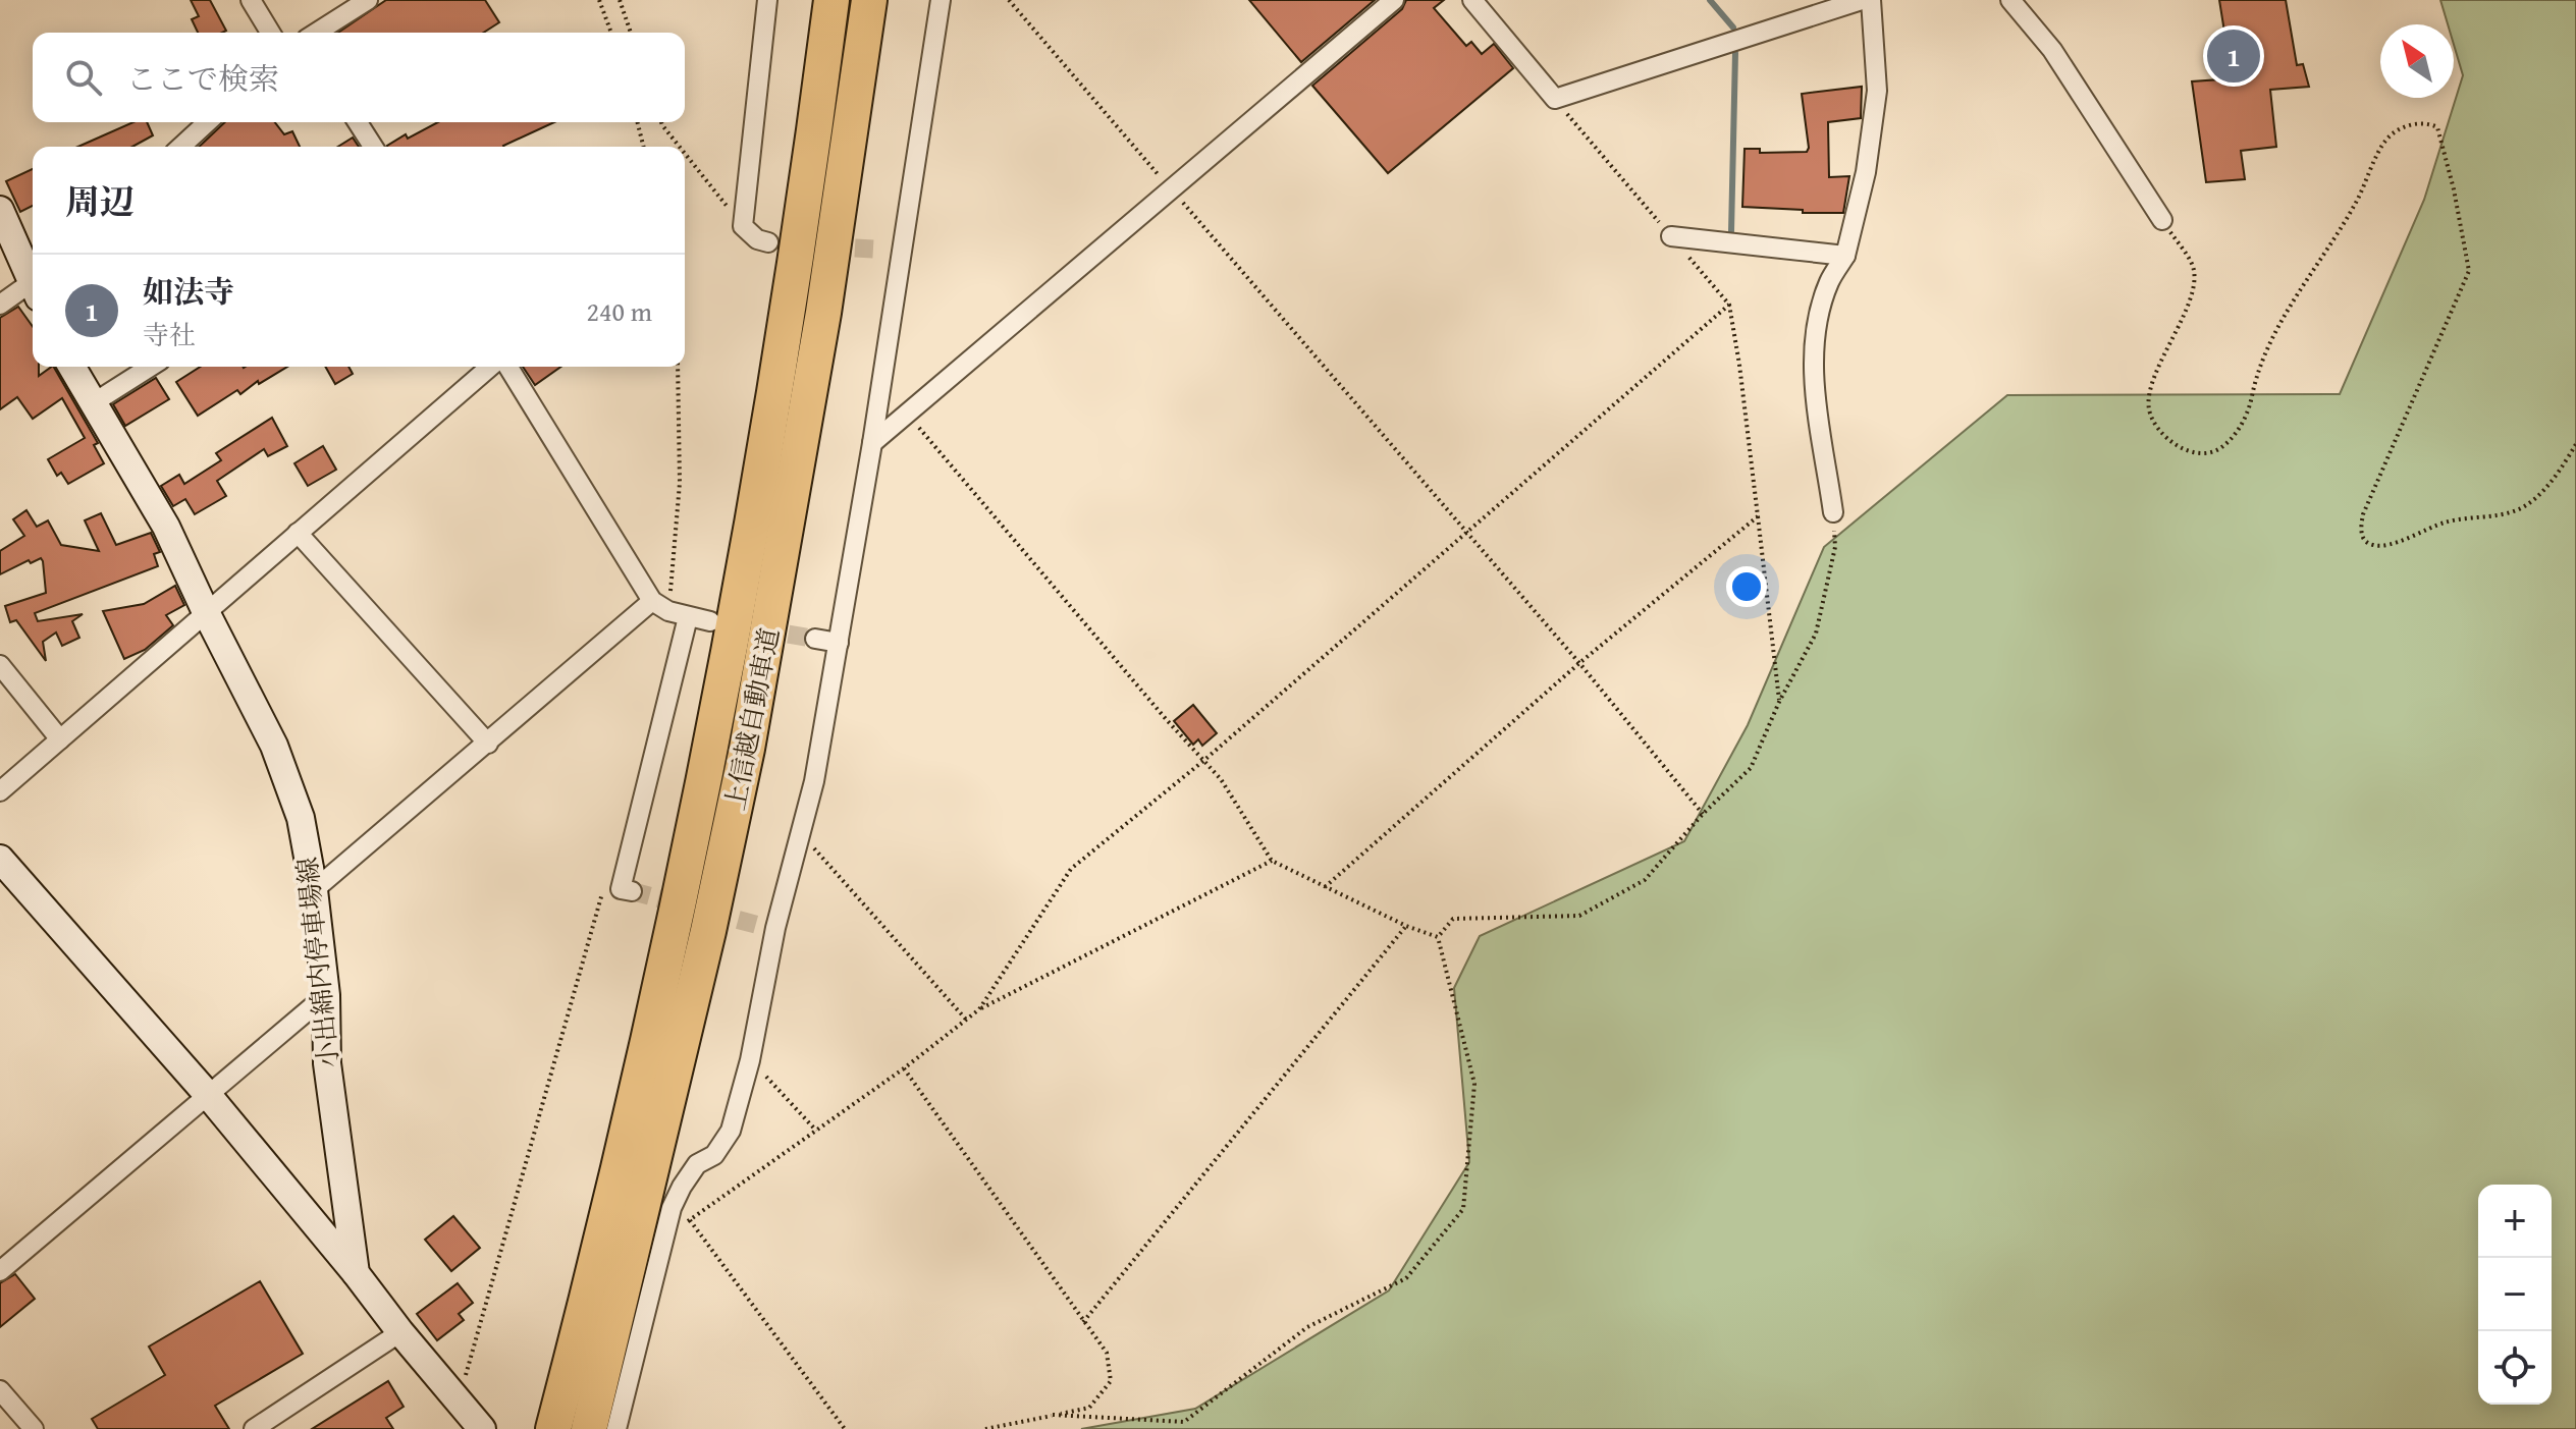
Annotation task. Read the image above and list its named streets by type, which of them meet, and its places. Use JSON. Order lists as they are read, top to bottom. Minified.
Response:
{"streets":{"highway":["上信越自動車道"],"main road":["小出綿内停車場線"]},"north":"top left","page":{"pins":"1","search":"ここで検索","heading":"周辺","list":[{"mark":"1","name":"如法寺","note":"寺社","value":"240 m"}],"map_buttons":["+","−"]}}
